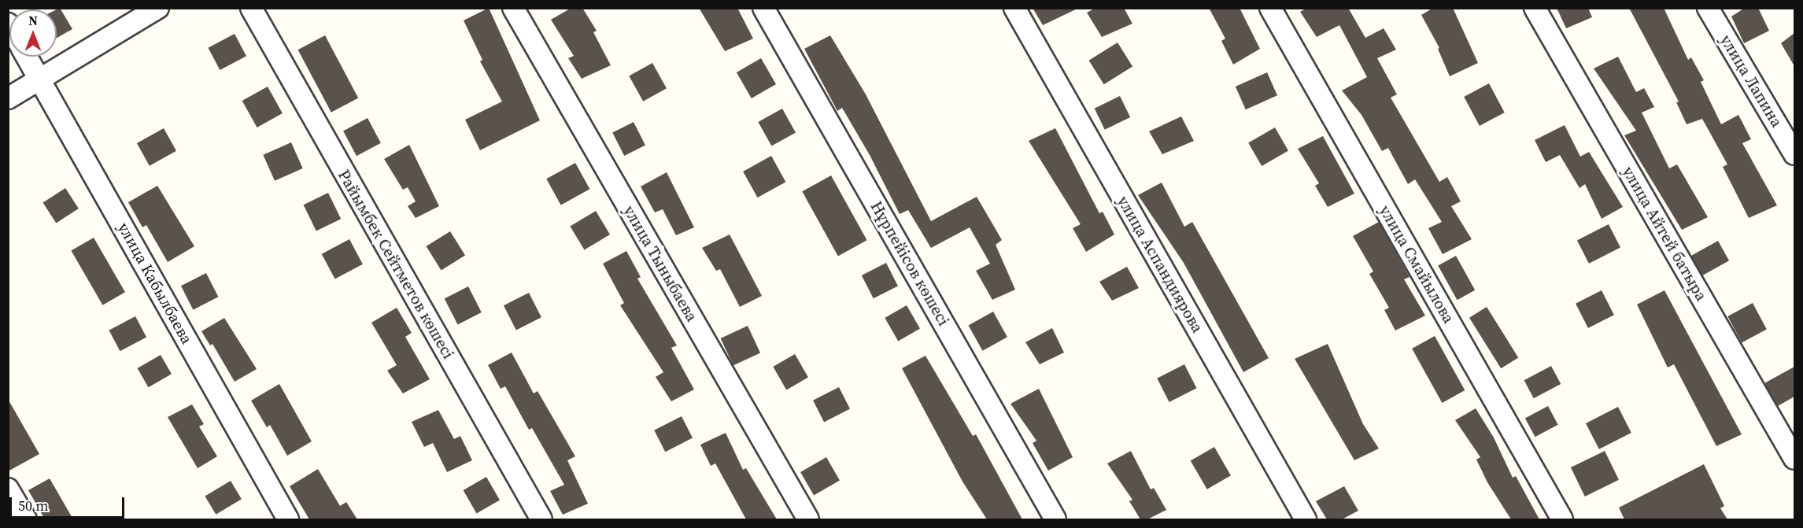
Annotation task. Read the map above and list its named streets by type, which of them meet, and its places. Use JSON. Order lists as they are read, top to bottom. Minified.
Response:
{"streets":{"street":["улица Лапина","улица Айтей батыра","улица Тыныбаева","Нұрпейісов көшесі","Райымбек Сейтметов көшесі","улица Аспандиярова","улица Смайылова","улица Кабылбаева"]},"scale_bar":"50 m","north":"top"}
